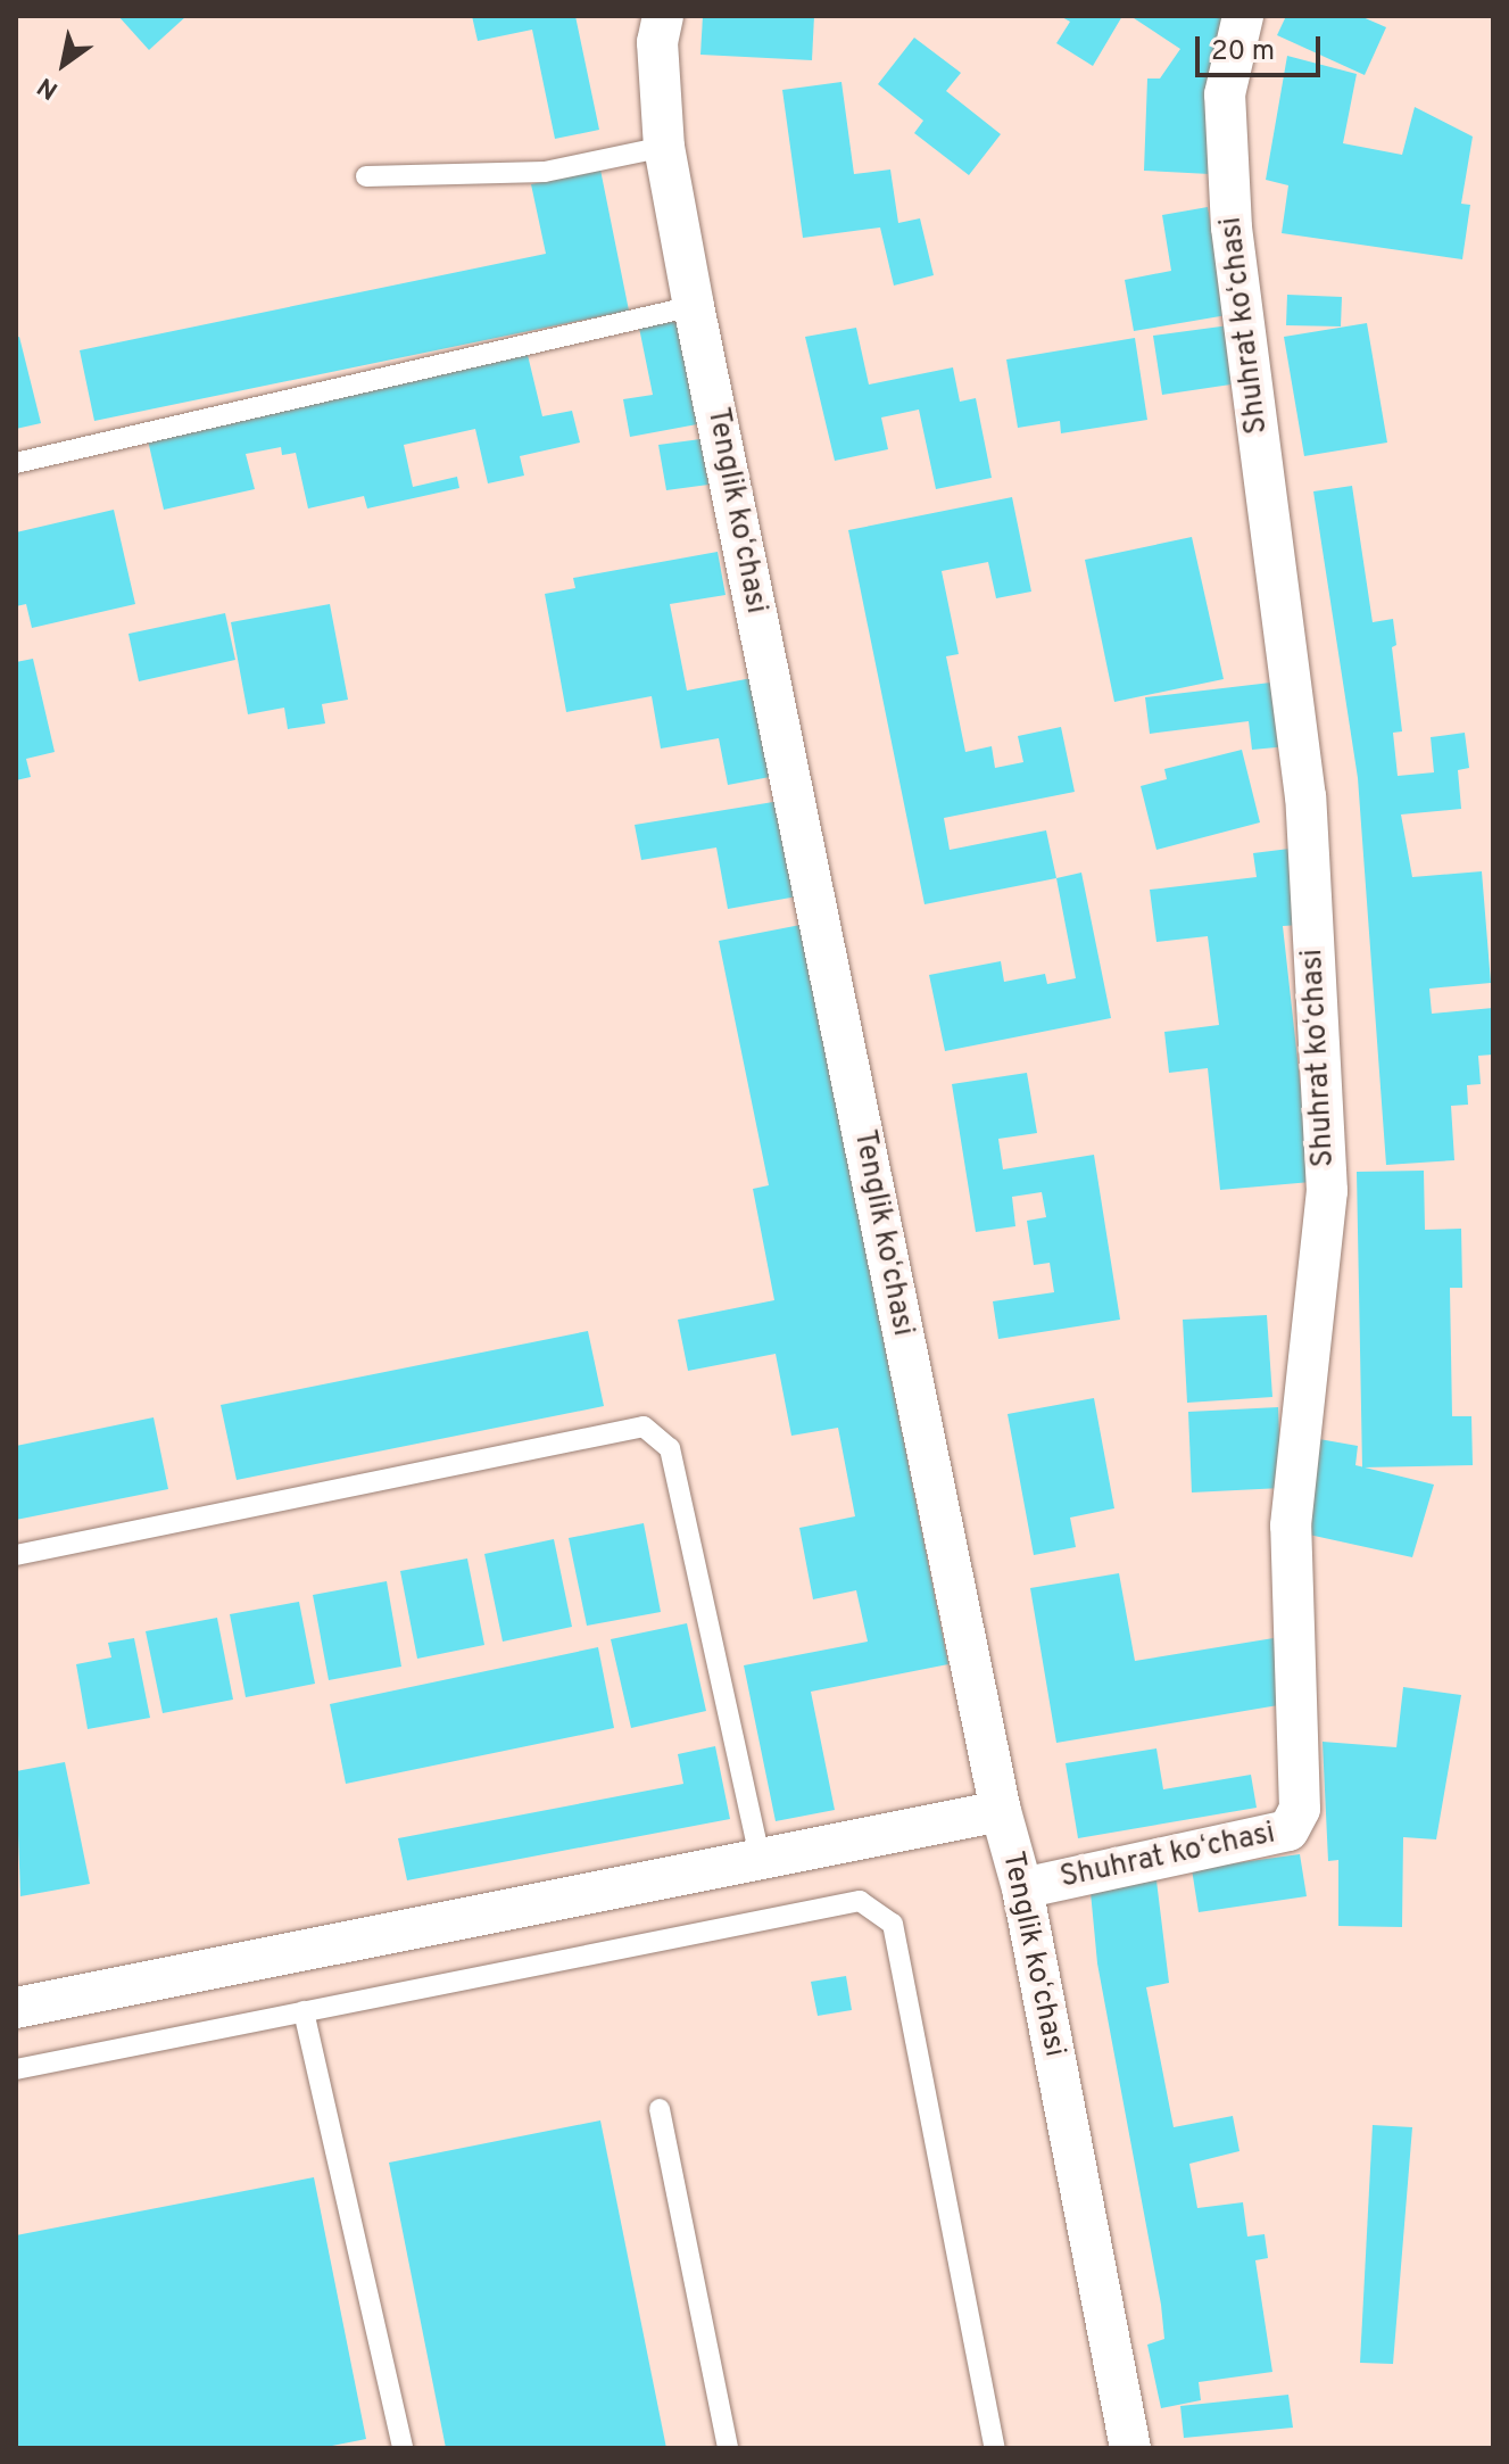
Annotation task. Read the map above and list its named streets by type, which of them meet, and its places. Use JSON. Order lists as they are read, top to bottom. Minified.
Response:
{"streets":{"street":["Shuhrat koʻchasi","Tenglik koʻchasi"]},"crossings":[["Shuhrat koʻchasi","Tenglik koʻchasi"]],"scale_bar":"20 m","north":"bottom left"}
